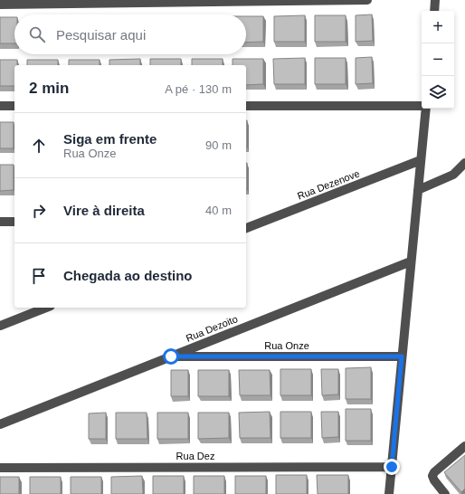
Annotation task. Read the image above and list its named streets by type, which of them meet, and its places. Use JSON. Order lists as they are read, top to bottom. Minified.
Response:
{"streets":{"street":["Rua Dezenove","Rua Dezoito","Rua Onze","Rua Dez"]},"crossings":[["Rua Dezoito","Rua Onze"]],"page":{"map_buttons":["+","−"],"search":"Pesquisar aqui","heading":["2 min","A pé · 130 m"],"list":[["Siga em frente","Rua Onze","90 m"],["Vire à direita","40 m"],"Chegada ao destino"]}}
